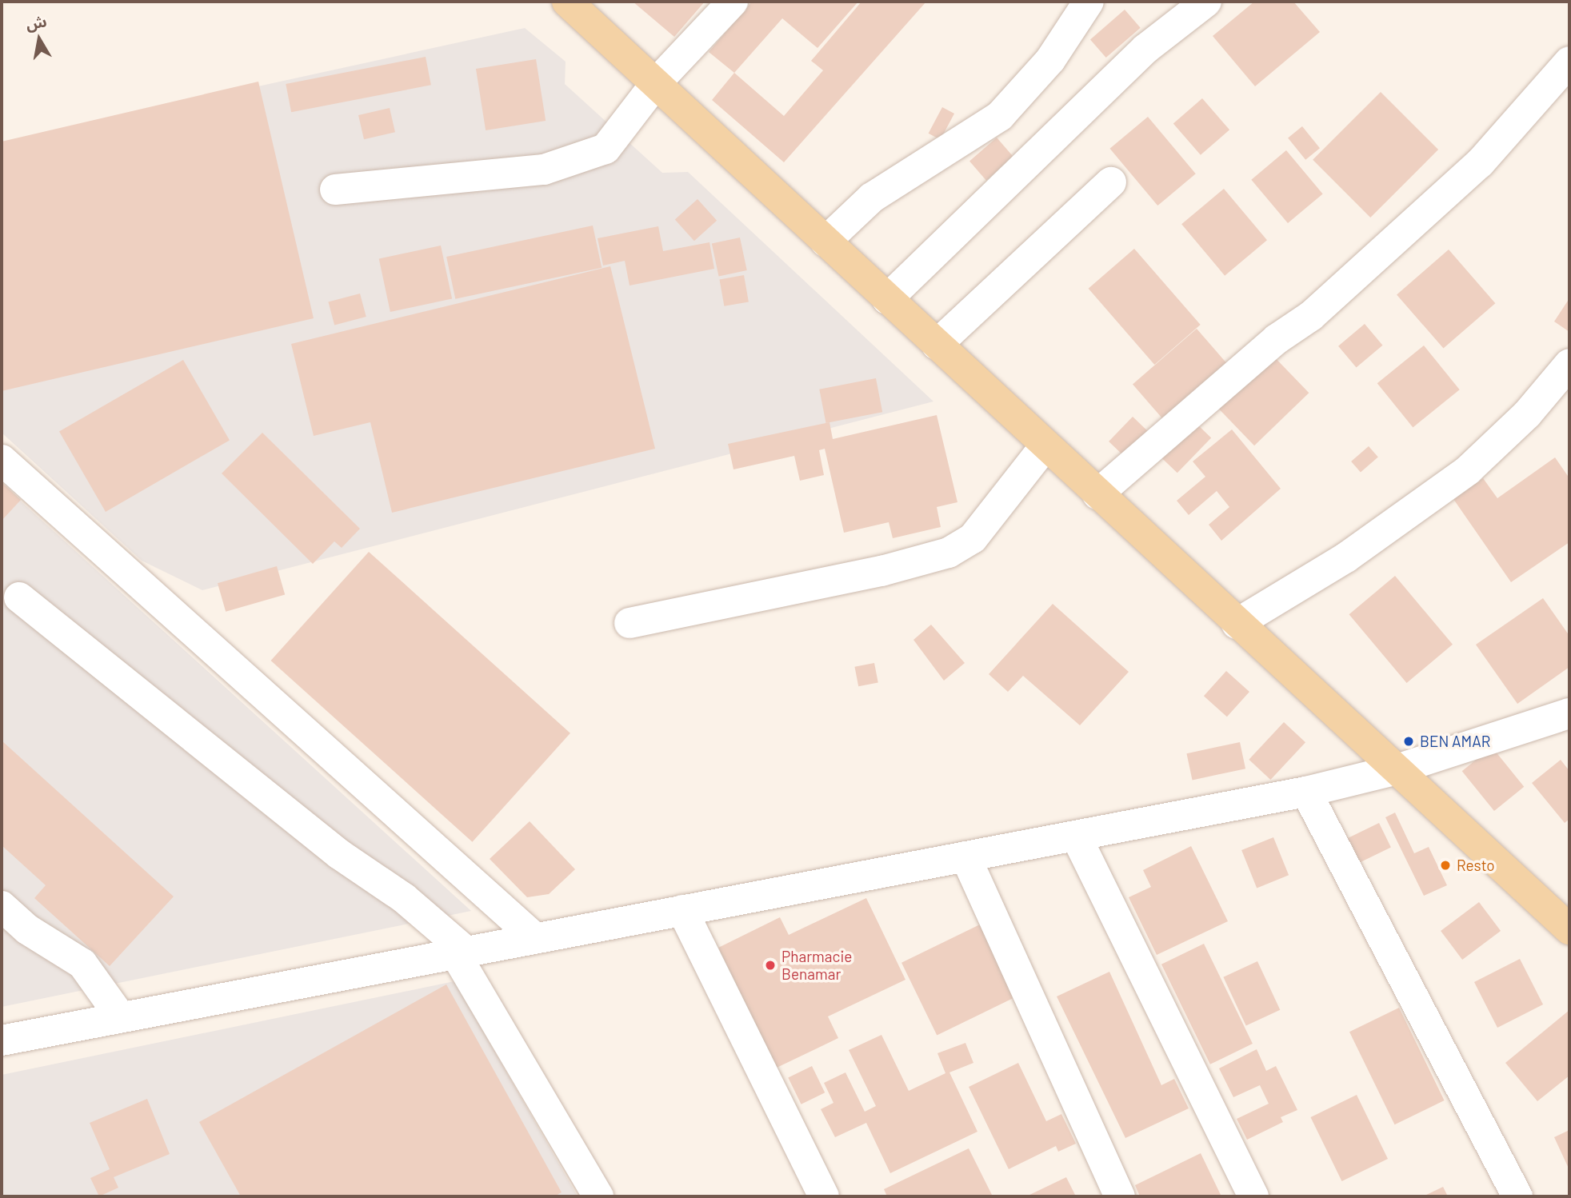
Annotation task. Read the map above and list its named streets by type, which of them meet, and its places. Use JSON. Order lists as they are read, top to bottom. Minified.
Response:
{"places":["BEN AMAR","Resto","Pharmacie Benamar"],"north":"top"}
